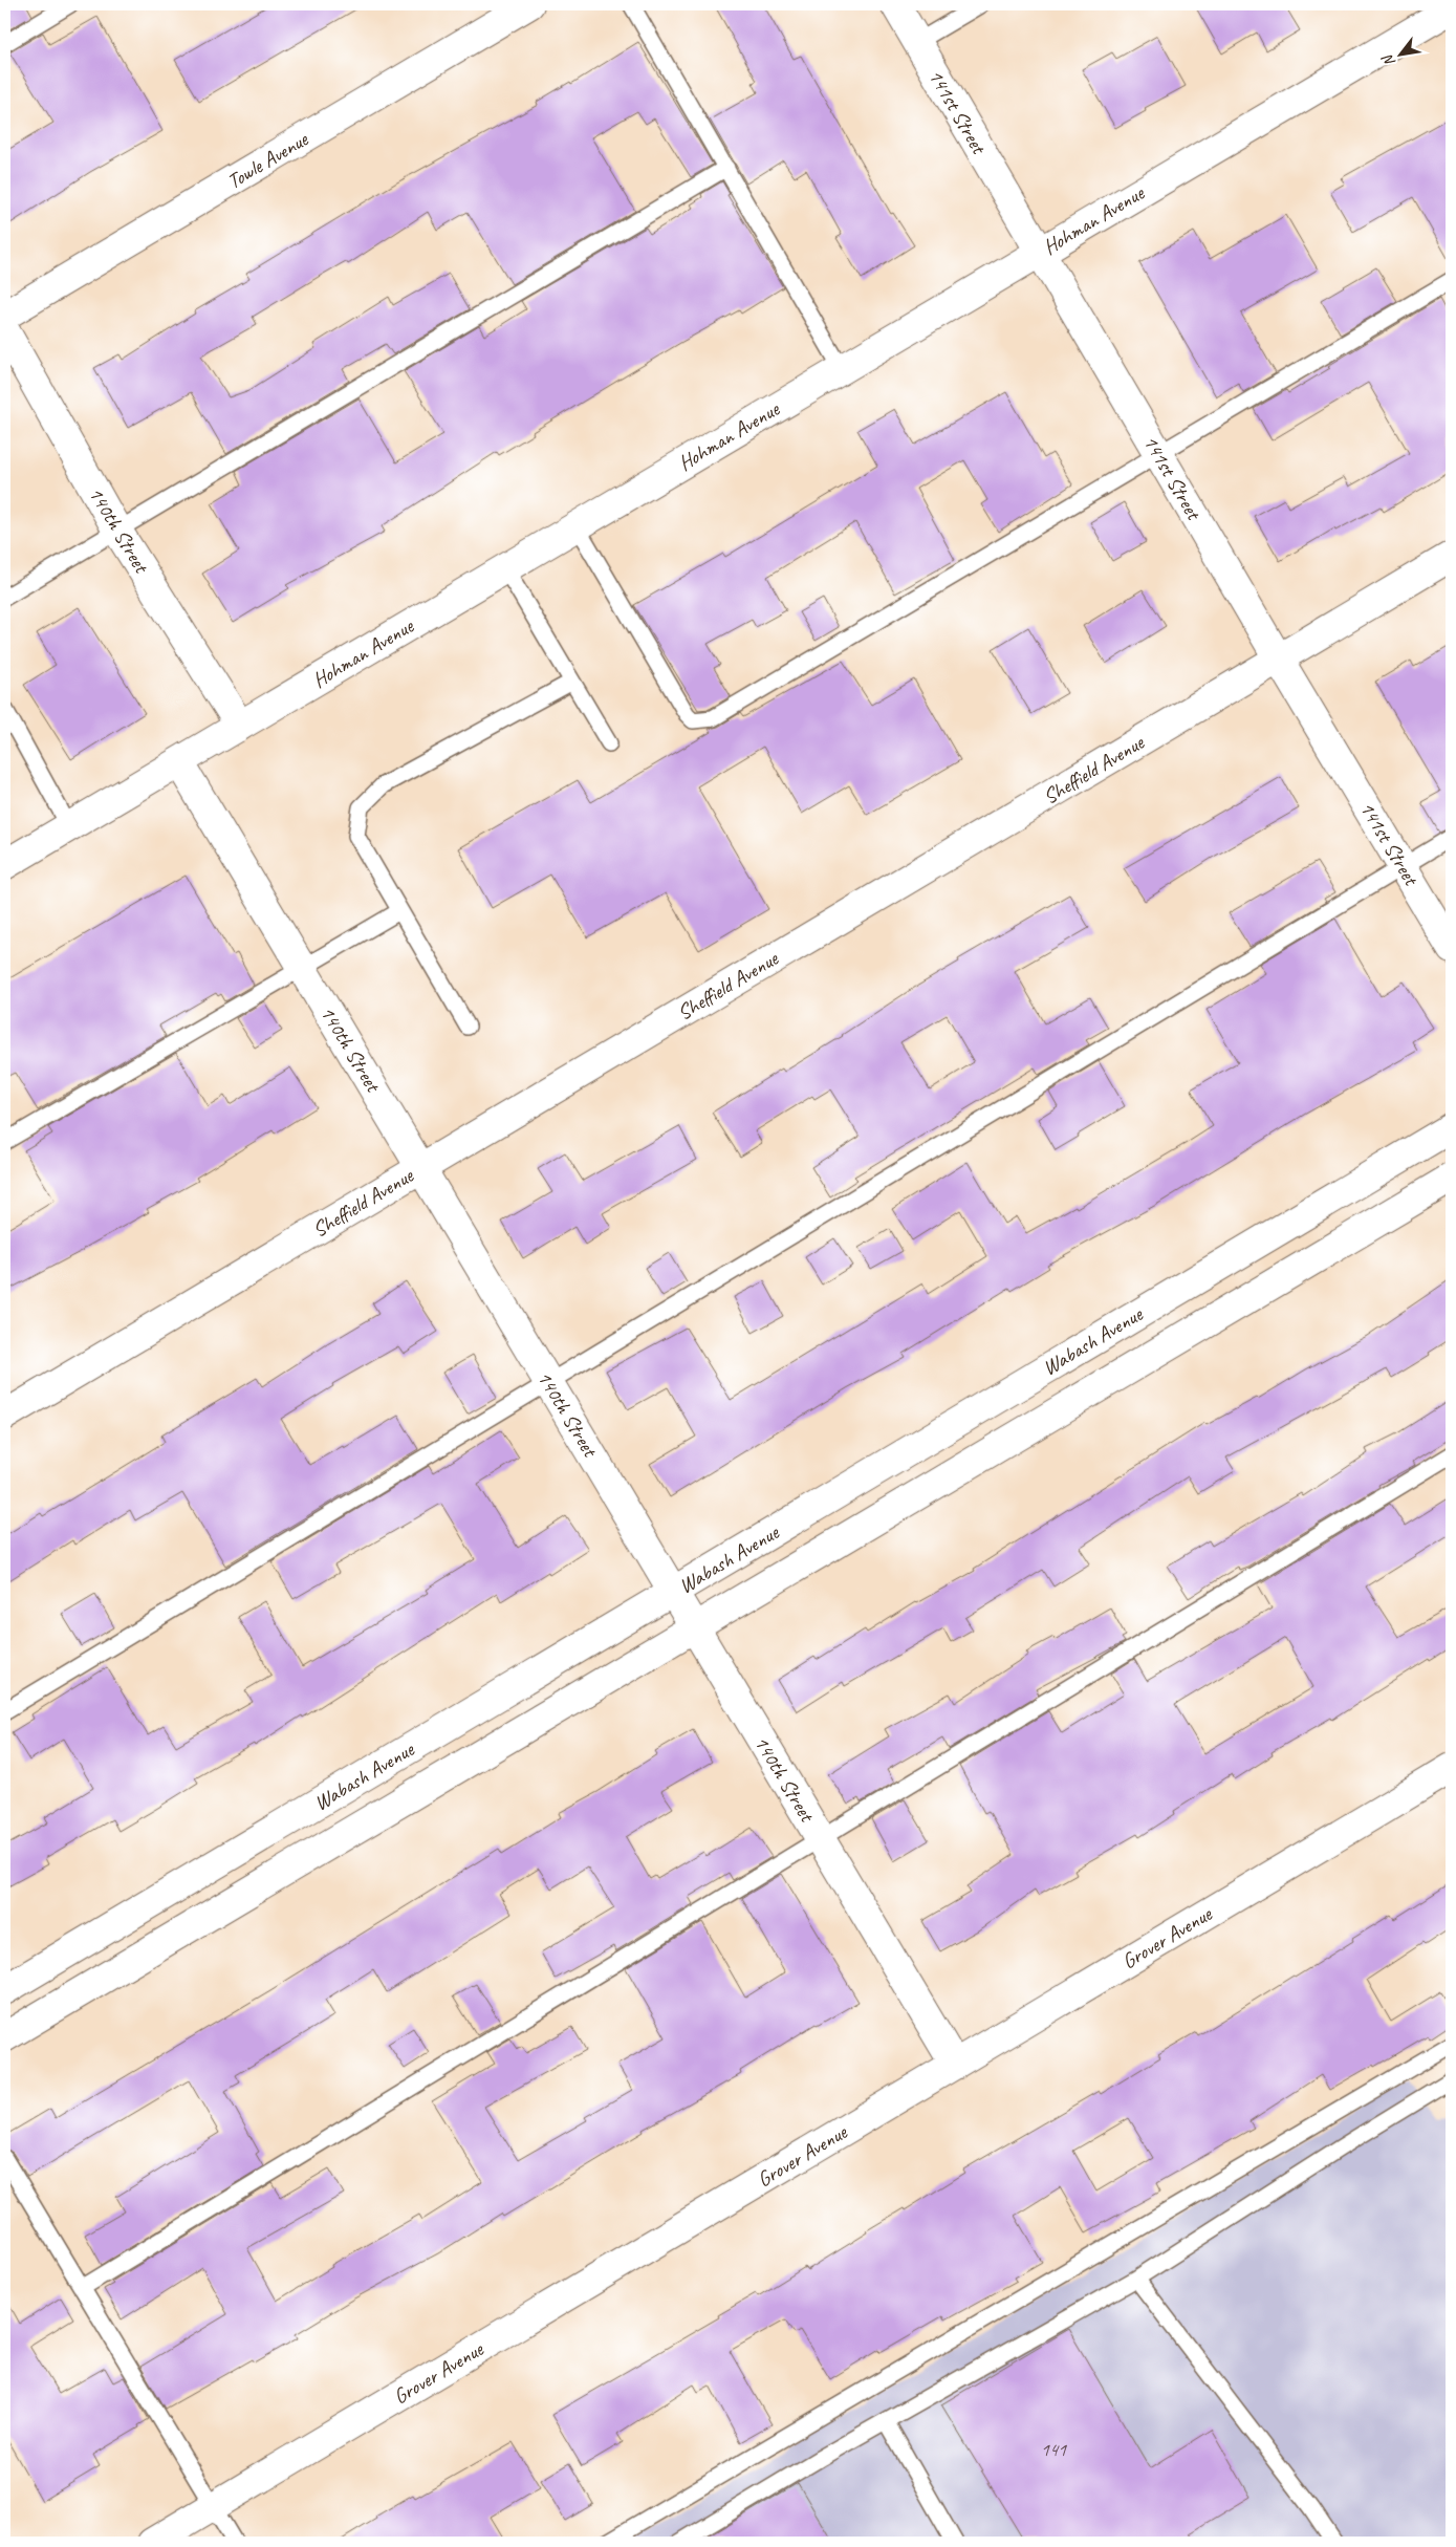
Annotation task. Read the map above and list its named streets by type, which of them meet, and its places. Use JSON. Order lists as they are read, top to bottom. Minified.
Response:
{"streets":{"street":["141st Street","Towle Avenue","Hohman Avenue","140th Street","Sheffield Avenue","Wabash Avenue","Grover Avenue"]},"crossings":[["141st Street","Hohman Avenue"],["141st Street","Sheffield Avenue"],["Hohman Avenue","140th Street"],["140th Street","Sheffield Avenue"],["140th Street","Wabash Avenue"],["140th Street","Grover Avenue"]],"house_numbers":["141"],"north":"bottom left"}
